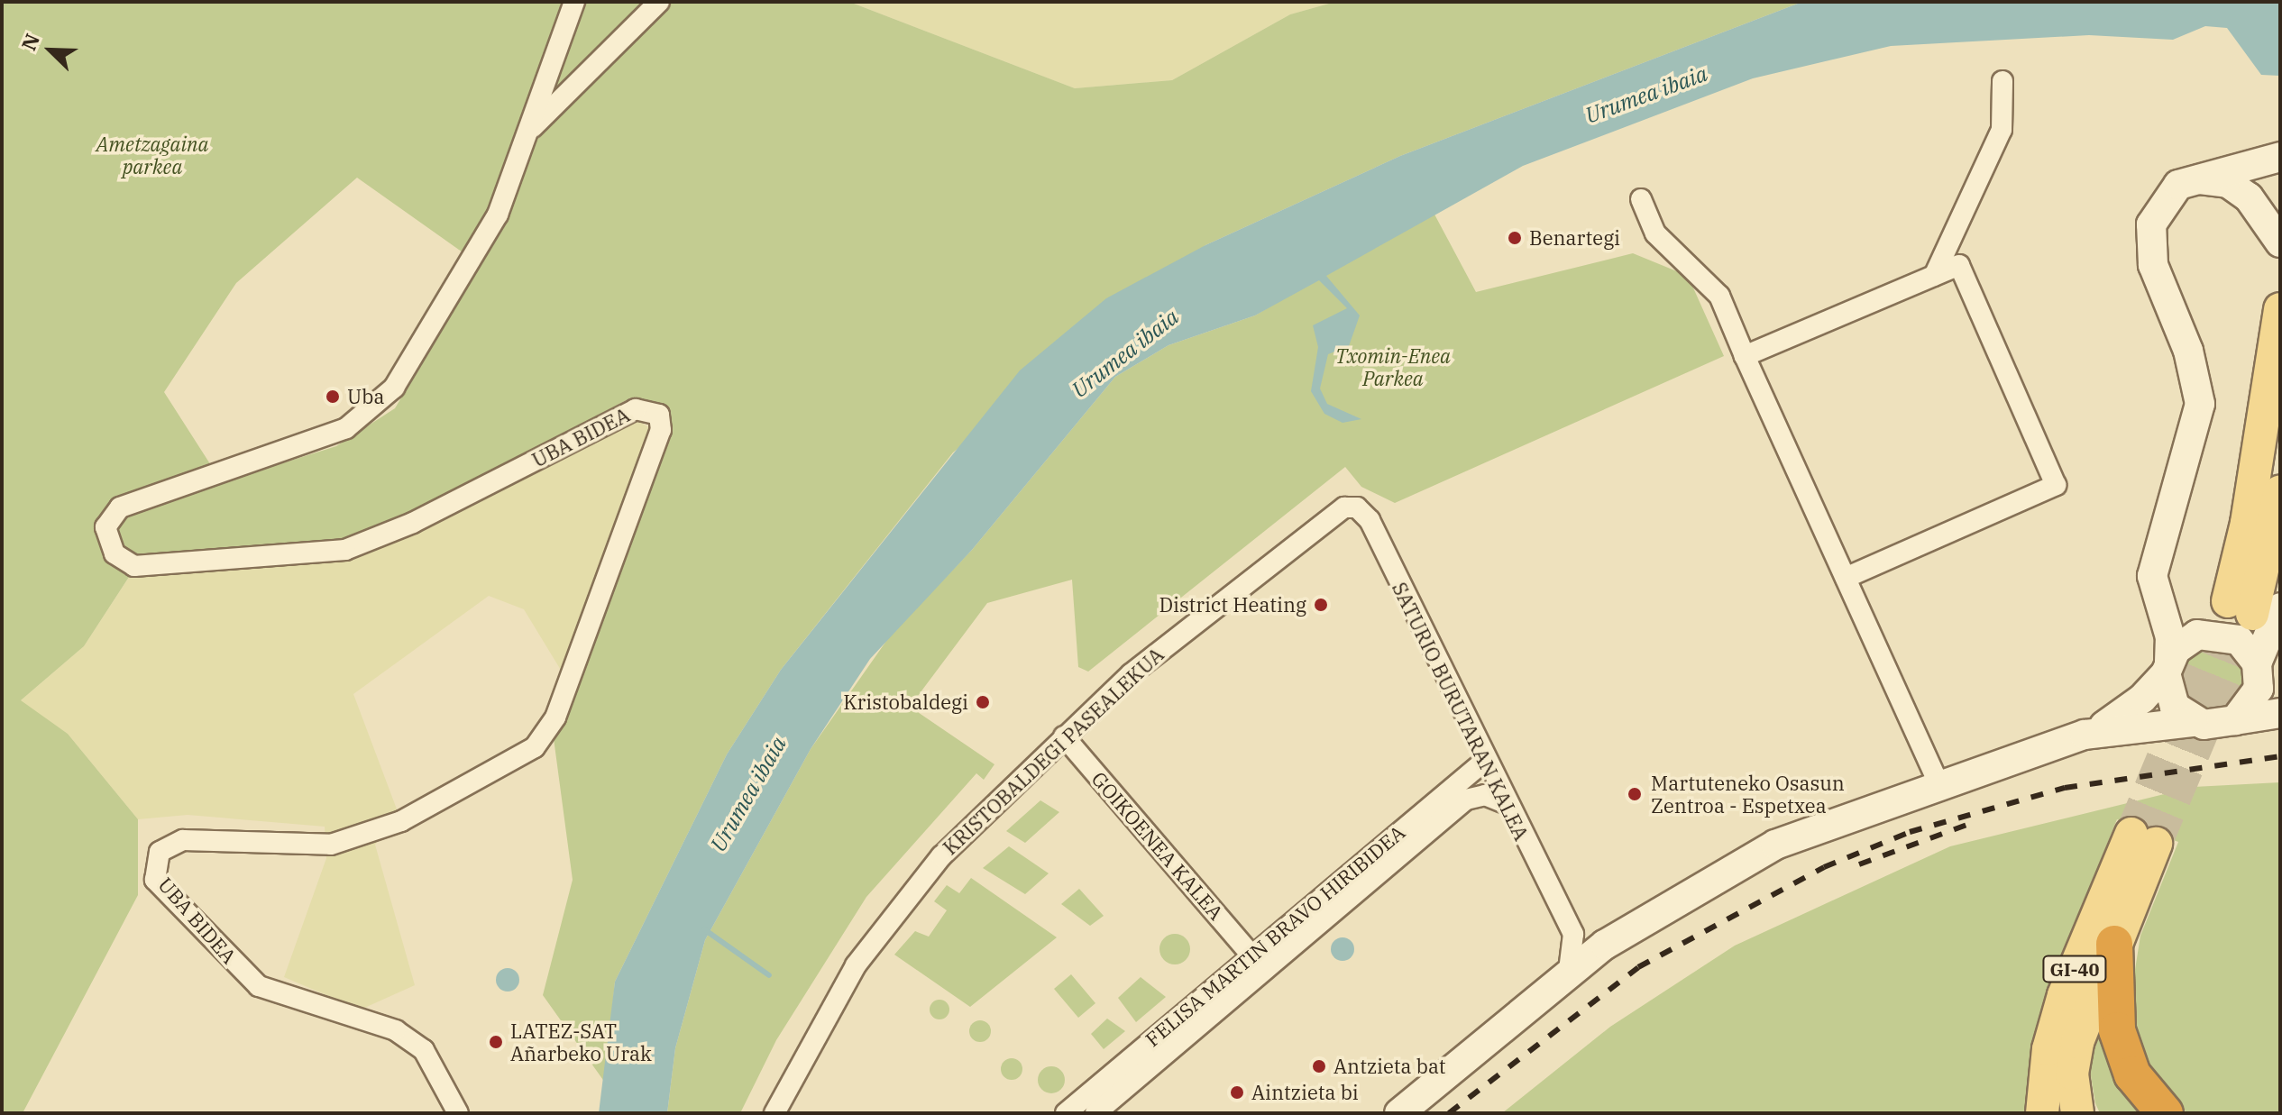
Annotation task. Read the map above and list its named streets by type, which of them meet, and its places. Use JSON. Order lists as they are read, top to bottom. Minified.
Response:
{"streets":{"main road":["GI-40"],"street":["UBA BIDEA","SATURIO BURUTARAN KALEA","KRISTOBALDEGI PASEALEKUA","GOIKOENEA KALEA","FELISA MARTIN BRAVO HIRIBIDEA"]},"crossings":[["SATURIO BURUTARAN KALEA","KRISTOBALDEGI PASEALEKUA"],["SATURIO BURUTARAN KALEA","FELISA MARTIN BRAVO HIRIBIDEA"],["KRISTOBALDEGI PASEALEKUA","GOIKOENEA KALEA"],["GOIKOENEA KALEA","FELISA MARTIN BRAVO HIRIBIDEA"]],"water":["Urumea ibaia"],"parks":["Ametzagaina parkea","Txomin-Enea Parkea"],"places":["Benartegi","Uba","District Heating","Kristobaldegi","Martuteneko Osasun Zentroa - Espetxea","LATEZ-SAT Añarbeko Urak","Antzieta bat","Aintzieta bi"],"north":"top left"}
